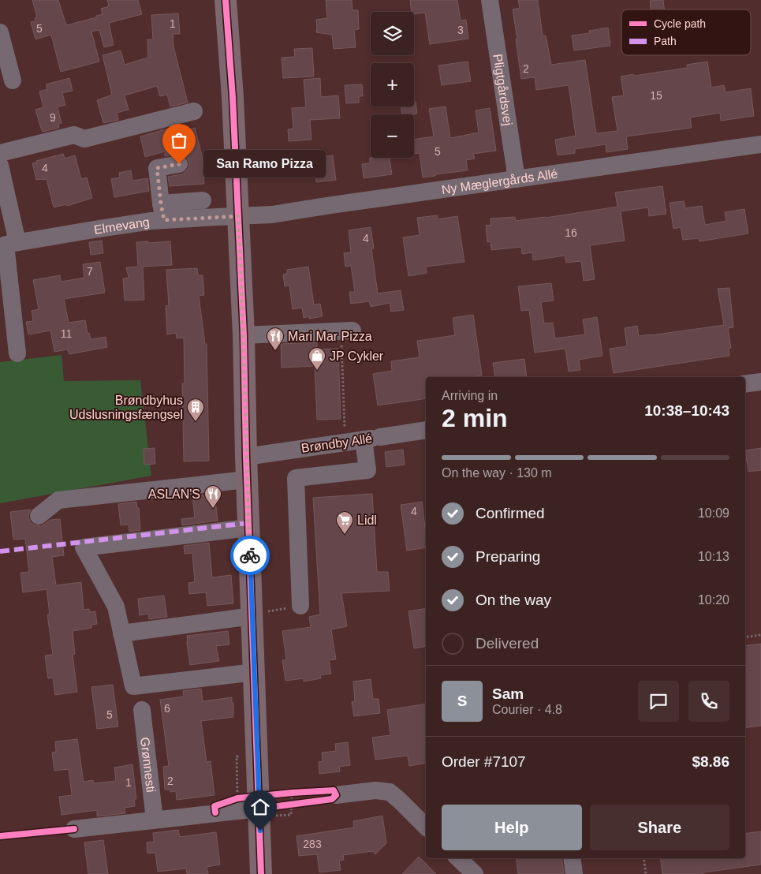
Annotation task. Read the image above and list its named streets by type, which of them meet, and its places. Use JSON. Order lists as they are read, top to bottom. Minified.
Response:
{"streets":{"street":["Pligtgårdsvej","Ny Mæglergårds Allé","Elmevang","Brøndby Allé","Grønnesti"]},"crossings":[["Pligtgårdsvej","Ny Mæglergårds Allé"],["Ny Mæglergårds Allé","Elmevang"]],"places":{"other":["San Ramo Pizza"],"restaurant":["Mari Mar Pizza","ASLAN'S"],"shop":["JP Cykler"],"building":["Brøndbyhus Udslusningsfængsel"],"supermarket":["Lidl"]},"house_numbers":["1","5","3","2","15","9","5","4","16","4","7","11","4","6","5","2","1","283"],"legend":["Cycle path","Path"],"page":{"map_buttons":["+","−"],"bubble":"San Ramo Pizza","heading":["2 min","Arriving in","10:38–10:43"],"panel":["Sam","Courier · 4.8","Order #7107","$8.86"],"bar":"On the way · 130 m","list":[["Confirmed","10:09"],["Preparing","10:13"],["On the way","10:20"],"Delivered"],"round":"S","buttons":["Help","Share"]}}
